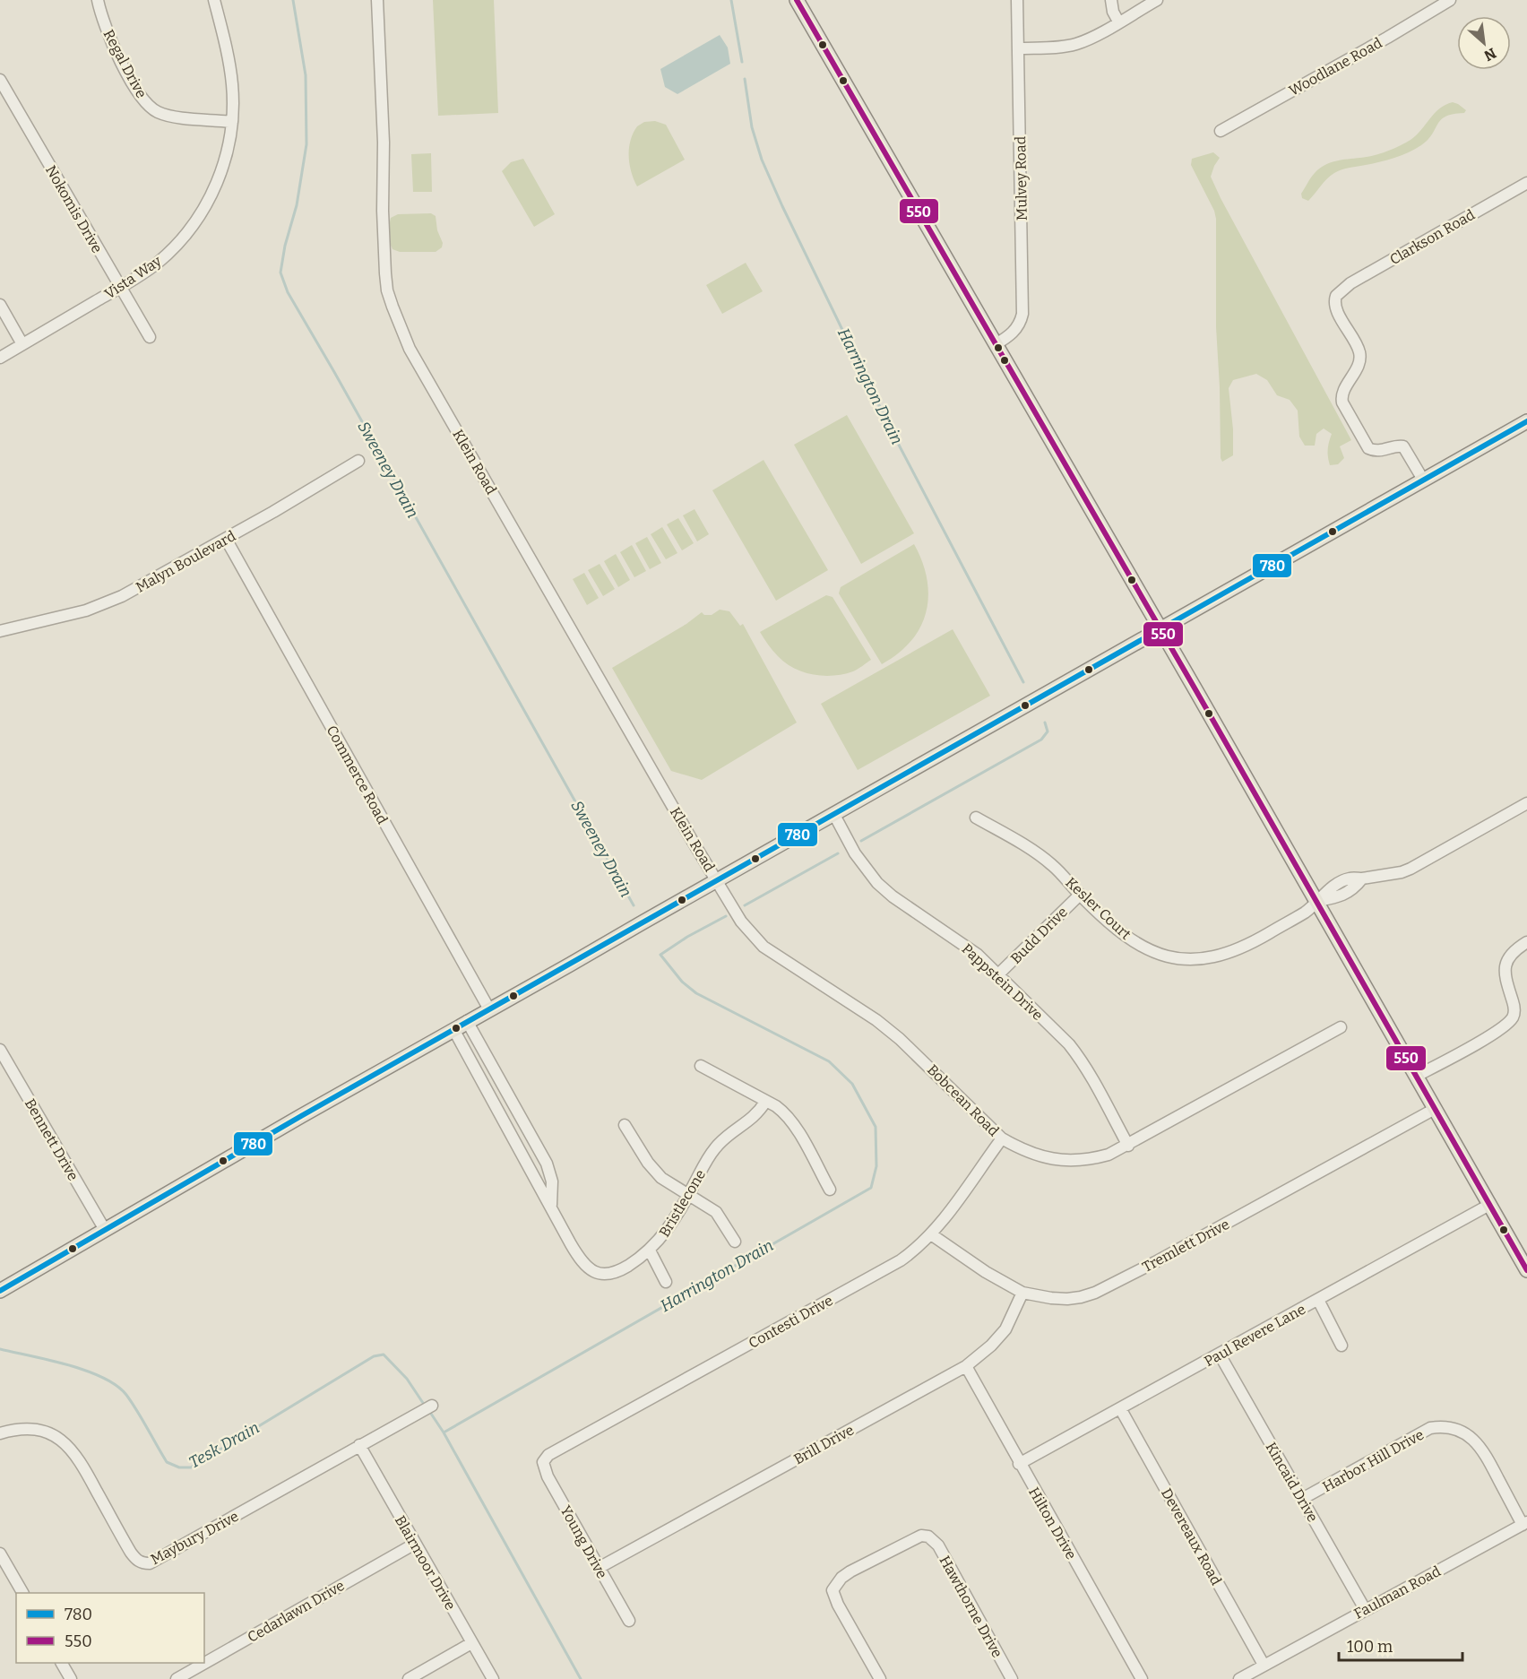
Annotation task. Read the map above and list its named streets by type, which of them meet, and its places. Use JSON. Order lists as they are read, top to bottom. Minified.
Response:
{"streets":{"street":["Regal Drive","Woodlane Road","Mulvey Road","Nokomis Drive","Clarkson Road","Vista Way","Klein Road","Malyn Boulevard","Commerce Road","Kesler Court","Budd Drive","Pappstein Drive","Bobcean Road","Bennett Drive","Bristlecone","Tremlett Drive","Contesti Drive","Paul Revere Lane","Brill Drive","Harbor Hill Drive","Kincaid Drive","Hilton Drive","Devereaux Road","Maybury Drive","Young Drive","Blairmoor Drive","Faulman Road","Hawthorne Drive","Cedarlawn Drive"]},"crossings":[["Regal Drive","Vista Way"],["Nokomis Drive","Vista Way"],["Klein Road","Bobcean Road"],["Malyn Boulevard","Commerce Road"],["Kesler Court","Budd Drive"],["Budd Drive","Pappstein Drive"],["Pappstein Drive","Bobcean Road"],["Bobcean Road","Contesti Drive"],["Tremlett Drive","Contesti Drive"],["Tremlett Drive","Brill Drive"],["Contesti Drive","Young Drive"],["Paul Revere Lane","Kincaid Drive"],["Paul Revere Lane","Hilton Drive"],["Paul Revere Lane","Devereaux Road"],["Brill Drive","Hilton Drive"],["Brill Drive","Young Drive"],["Harbor Hill Drive","Kincaid Drive"],["Harbor Hill Drive","Faulman Road"],["Kincaid Drive","Faulman Road"],["Devereaux Road","Faulman Road"],["Maybury Drive","Blairmoor Drive"],["Blairmoor Drive","Cedarlawn Drive"]],"water":["Harrington Drain","Sweeney Drain","Tesk Drain"],"lines":["transit line 550","transit line 780"],"legend":["780","550"],"scale_bar":"100 m","north":"bottom right"}
